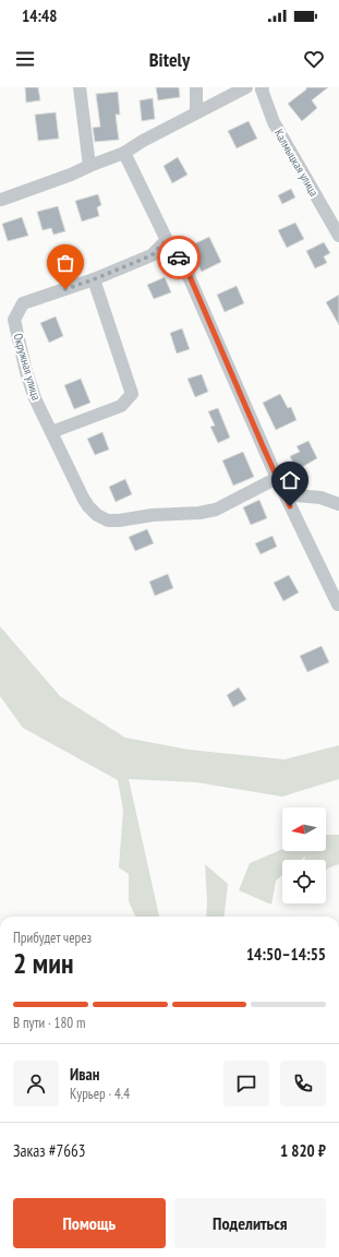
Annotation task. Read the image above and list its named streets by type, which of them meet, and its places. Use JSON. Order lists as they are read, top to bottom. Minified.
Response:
{"streets":{"street":["Калмыцкая улица","Окружная улица"]},"north":"left","page":{"status":"14:48","header":"Bitely","heading":["2 мин","Прибудет через","14:50–14:55"],"panel":["Иван","Курьер · 4.4","Заказ #7663","1 820 ₽"],"bar":"В пути · 180 m","buttons":["Помощь","Поделиться"]}}
